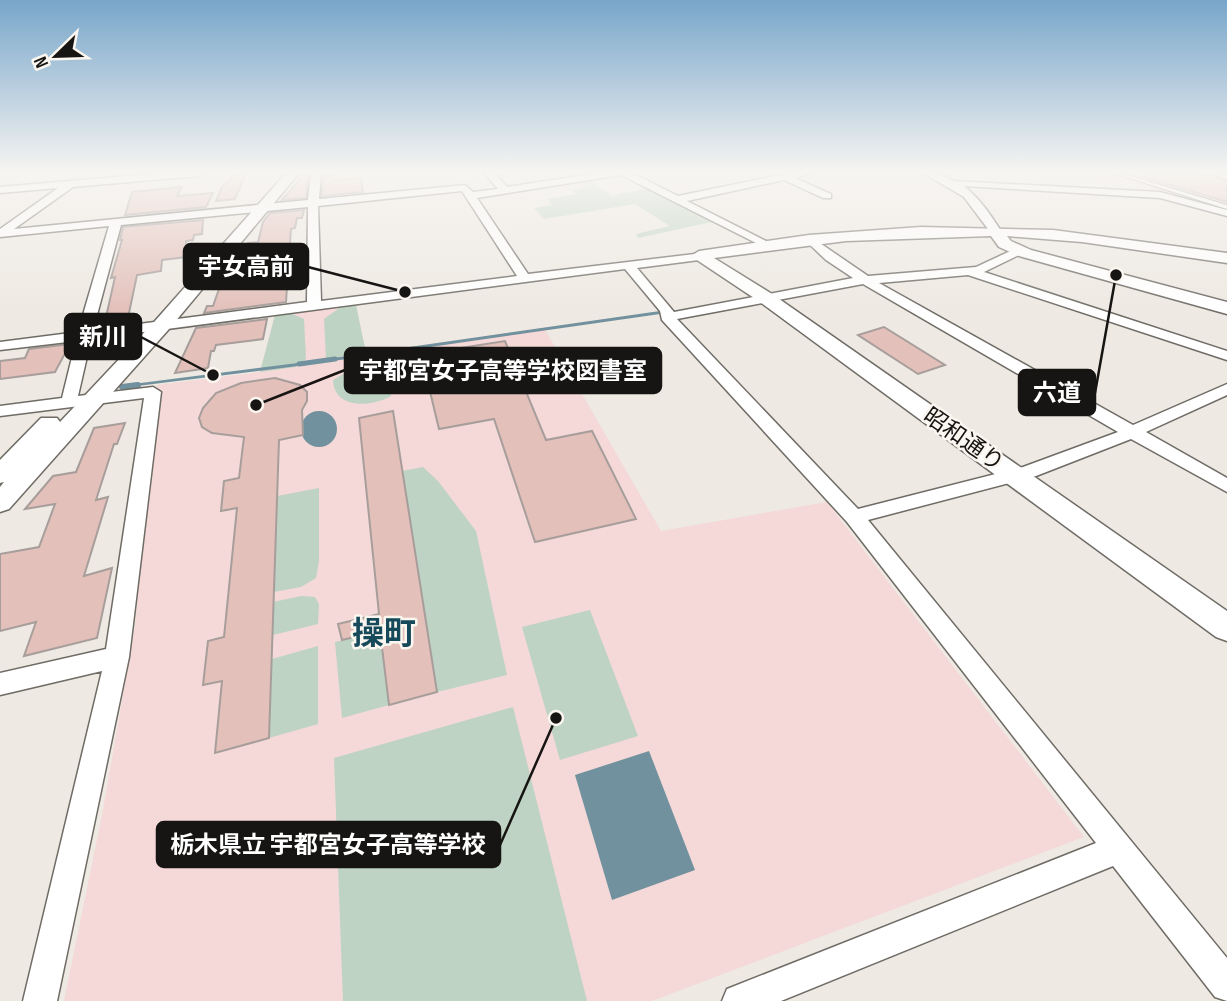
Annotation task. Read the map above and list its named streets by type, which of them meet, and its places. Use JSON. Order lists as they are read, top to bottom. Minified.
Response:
{"streets":{"street":["昭和通り"]},"districts":["操町"],"places":["六道","宇女高前","新川","宇都宮女子高等学校図書室","栃木県立 宇都宮女子高等学校"],"north":"bottom left"}
